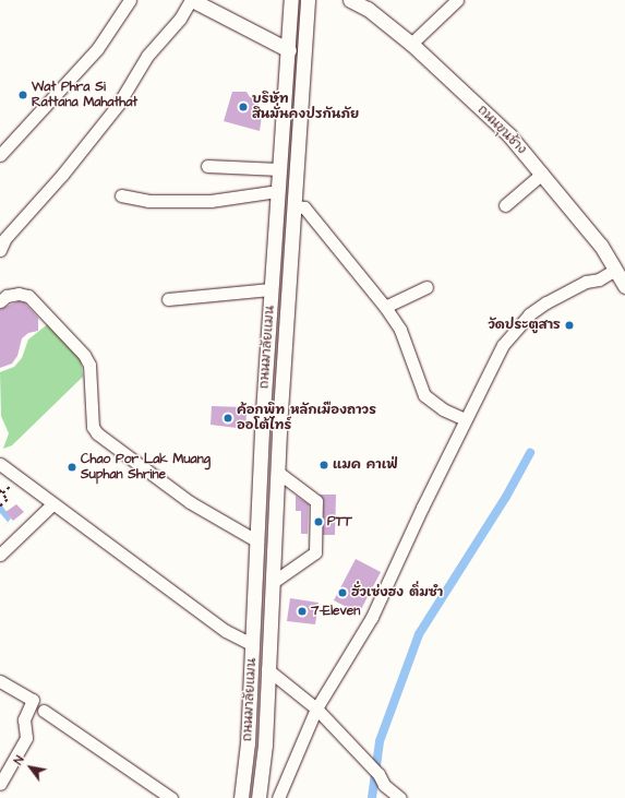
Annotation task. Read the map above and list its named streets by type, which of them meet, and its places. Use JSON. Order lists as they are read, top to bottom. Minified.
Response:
{"streets":{"main road":["ถนนขุนช้าง","ถนนมาลัยแมน"]},"places":["Wat Phra Si Rattana Mahathat","บริษัท สินมั่นคงปรกันภัย","วัดประตูสาร","ค้อกพิท หลักเมืองถาวร ออโต้ไทร์","แมค คาเฟ่","Chao Por Lak Muang Suphan Shrine","PTT","ฮั่วเซ่งฮง ติ่มซำ","7-Eleven"],"north":"top left"}
